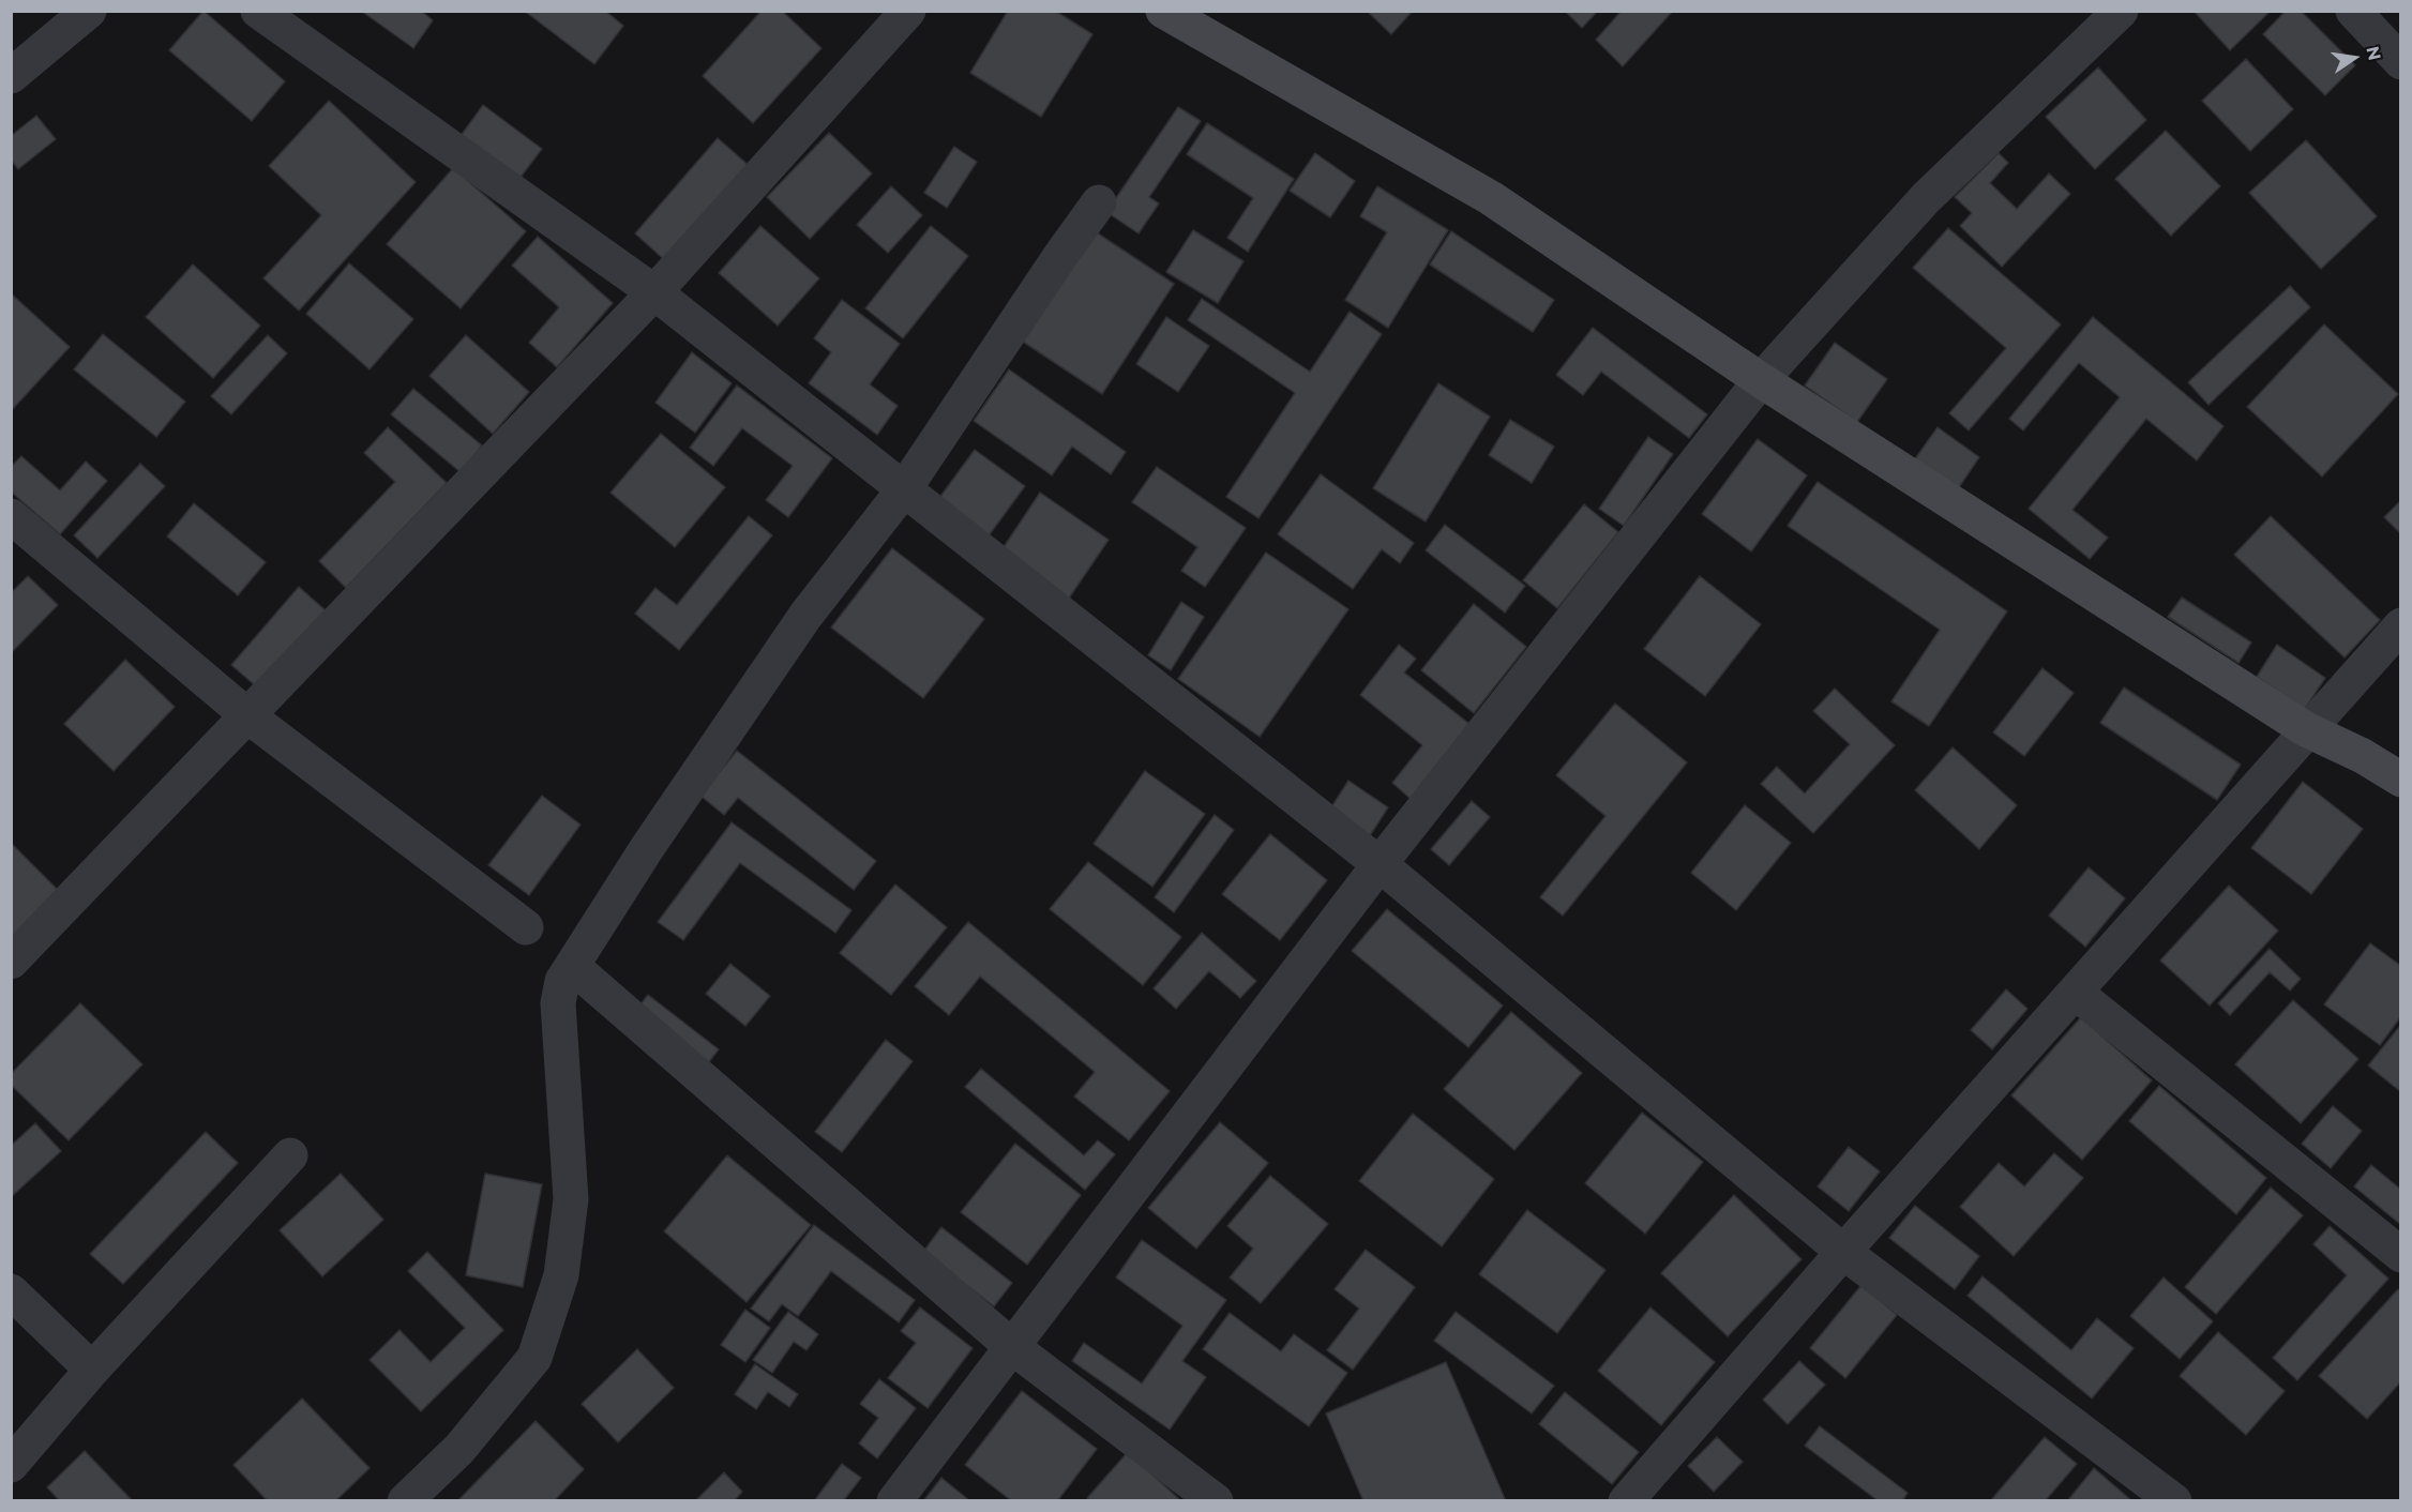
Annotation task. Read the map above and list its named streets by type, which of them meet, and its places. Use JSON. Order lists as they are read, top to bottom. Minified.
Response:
{"north":"right"}
